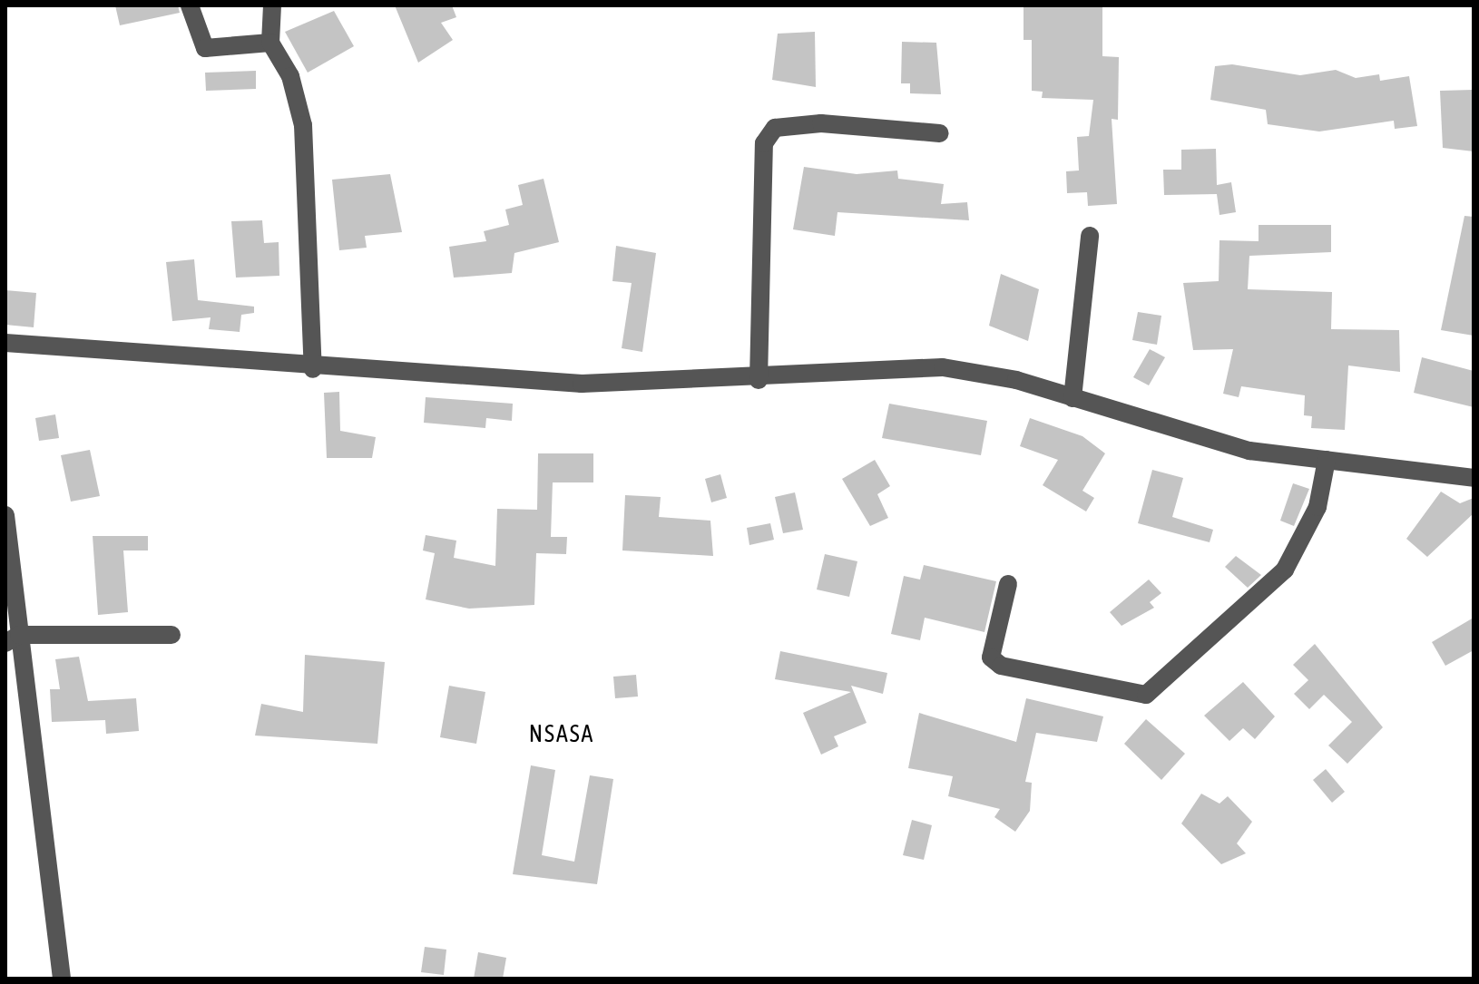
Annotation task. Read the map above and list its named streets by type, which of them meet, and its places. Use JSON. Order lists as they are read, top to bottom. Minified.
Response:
{"districts":["NSASA"]}
